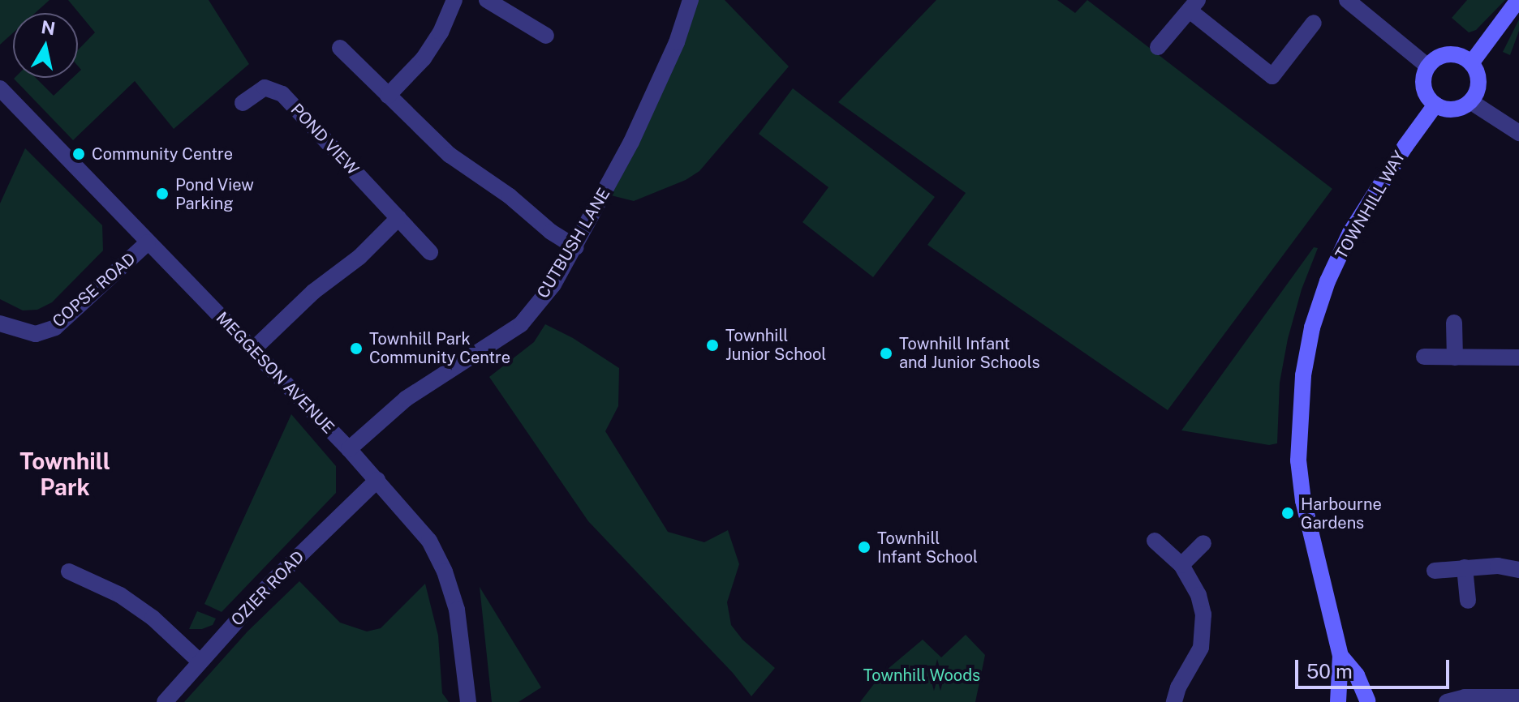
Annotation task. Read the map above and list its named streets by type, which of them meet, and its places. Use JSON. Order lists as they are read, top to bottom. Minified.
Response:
{"streets":{"street":["POND VIEW","TOWNHILL WAY","CUTBUSH LANE","COPSE ROAD","MEGGESON AVENUE","OZIER ROAD"]},"crossings":[["CUTBUSH LANE","MEGGESON AVENUE"],["COPSE ROAD","MEGGESON AVENUE"],["MEGGESON AVENUE","OZIER ROAD"]],"districts":["Townhill Park"],"parks":["Townhill Woods"],"places":["Community Centre","Pond View Parking","Townhill Junior School","Townhill Park Community Centre","Townhill Infant and Junior Schools","Harbourne Gardens","Townhill Infant School"],"scale_bar":"50 m","north":"top"}
